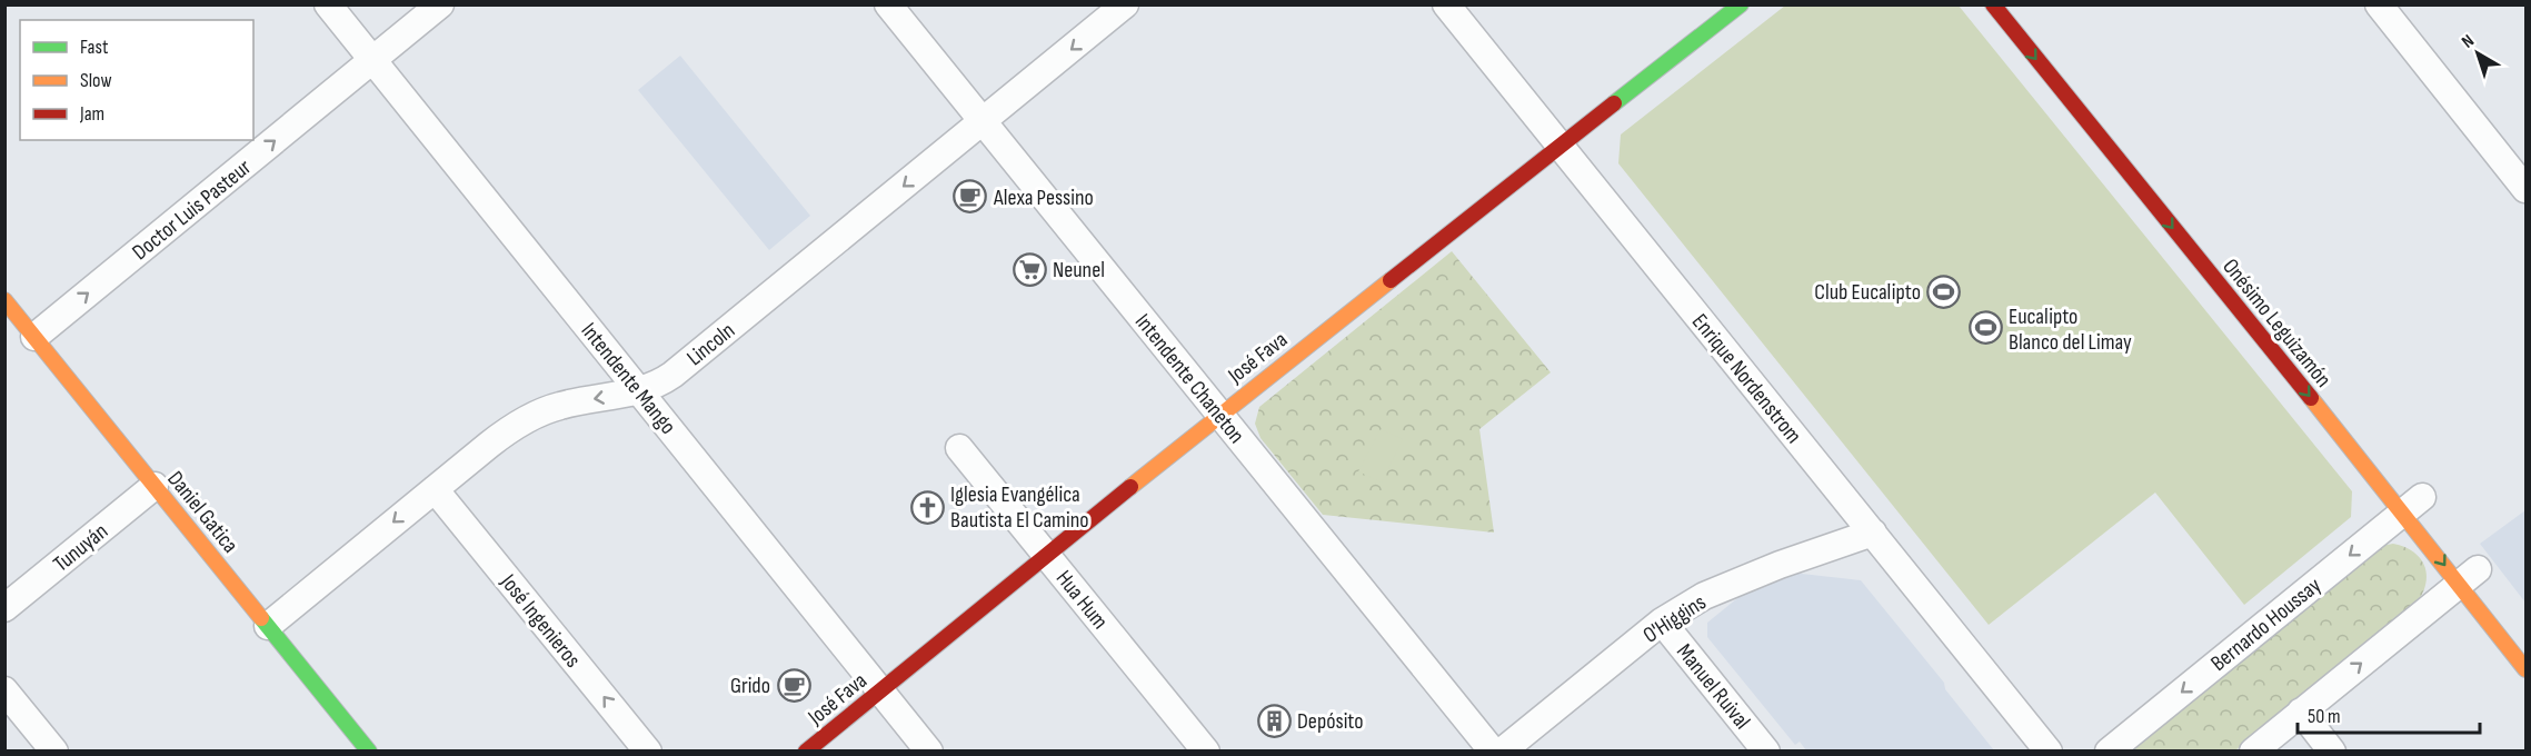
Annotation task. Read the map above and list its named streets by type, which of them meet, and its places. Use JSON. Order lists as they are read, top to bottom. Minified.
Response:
{"streets":{"main road":["Onésimo Leguizamón","José Fava","Daniel Gatica"],"street":["Doctor Luis Pasteur","Lincoln","Intendente Mango","Intendente Chaneton","Enrique Nordenstrom","Tunuyán","Hua Hum","O'Higgins","José Ingenieros","Bernardo Houssay","Manuel Ruival"]},"crossings":[["Doctor Luis Pasteur","Intendente Mango"],["Doctor Luis Pasteur","Daniel Gatica"],["Onésimo Leguizamón","Bernardo Houssay"],["Lincoln","Intendente Mango"],["Lincoln","Intendente Chaneton"],["Lincoln","Daniel Gatica"],["Lincoln","José Ingenieros"],["José Fava","Intendente Mango"],["José Fava","Intendente Chaneton"],["José Fava","Enrique Nordenstrom"],["José Fava","Hua Hum"],["Enrique Nordenstrom","O'Higgins"],["Daniel Gatica","Tunuyán"],["O'Higgins","Manuel Ruival"]],"one_way":["Doctor Luis Pasteur","Onésimo Leguizamón","Lincoln","José Ingenieros"],"places":{"cafe":["Alexa Pessino","Grido"],"supermarket":["Neunel"],"sports":["Club Eucalipto","Eucalipto Blanco del Limay"],"church":["Iglesia Evangélica Bautista El Camino"],"building":["Depósito"]},"legend":["Fast","Slow","Jam"],"scale_bar":"50 m","north":"top left"}
